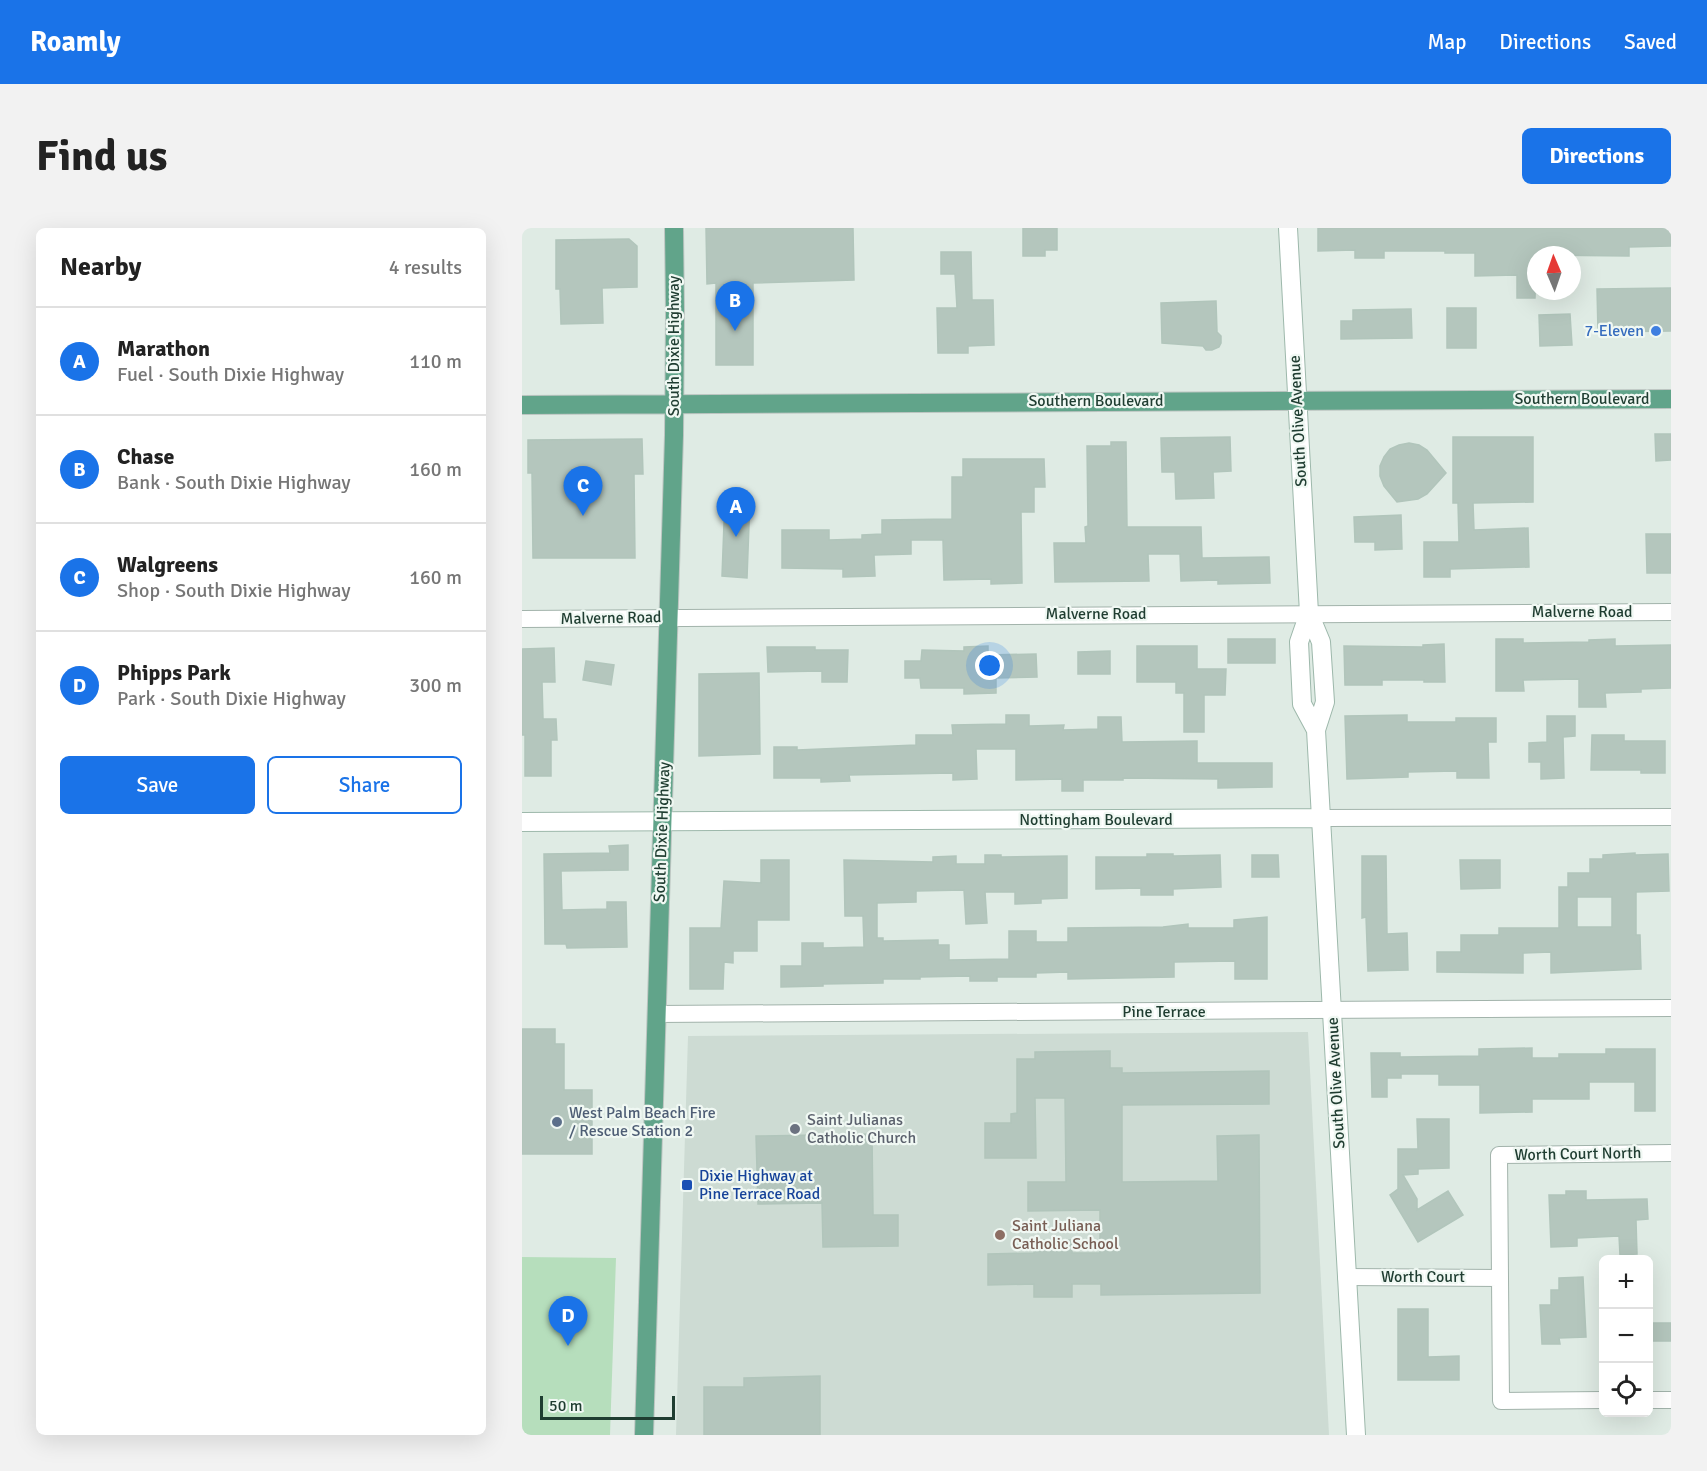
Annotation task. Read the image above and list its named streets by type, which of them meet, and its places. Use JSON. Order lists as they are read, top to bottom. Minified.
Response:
{"streets":{"main road":["South Dixie Highway","Southern Boulevard"],"street":["South Olive Avenue","Malverne Road","Nottingham Boulevard","Pine Terrace","Worth Court North","Worth Court"]},"crossings":[["South Dixie Highway","Southern Boulevard"],["South Dixie Highway","Malverne Road"],["South Dixie Highway","Nottingham Boulevard"],["South Dixie Highway","Pine Terrace"],["Southern Boulevard","South Olive Avenue"],["South Olive Avenue","Malverne Road"],["South Olive Avenue","Nottingham Boulevard"],["South Olive Avenue","Pine Terrace"],["South Olive Avenue","Worth Court"],["Worth Court North","Worth Court"]],"places":{"other":["7-Eleven","West Palm Beach Fire / Rescue Station 2","Saint Julianas Catholic Church","Saint Juliana Catholic School"],"transit":["Dixie Highway at Pine Terrace Road"]},"scale_bar":"50 m","north":"top","page":{"header":"Roamly","nav":["Map","Directions","Saved"],"buttons":["Directions",["Save","Share"]],"title":"Find us","heading":["Nearby","4 results"],"pins":["B","C","A","D"],"list":[{"mark":"A","name":"Marathon","note":"Fuel · South Dixie Highway","value":"110 m"},{"mark":"B","name":"Chase","note":"Bank · South Dixie Highway","value":"160 m"},{"mark":"C","name":"Walgreens","note":"Shop · South Dixie Highway","value":"160 m"},{"mark":"D","name":"Phipps Park","note":"Park · South Dixie Highway","value":"300 m"}],"map_buttons":["+","−"],"scale":"50 m"}}
